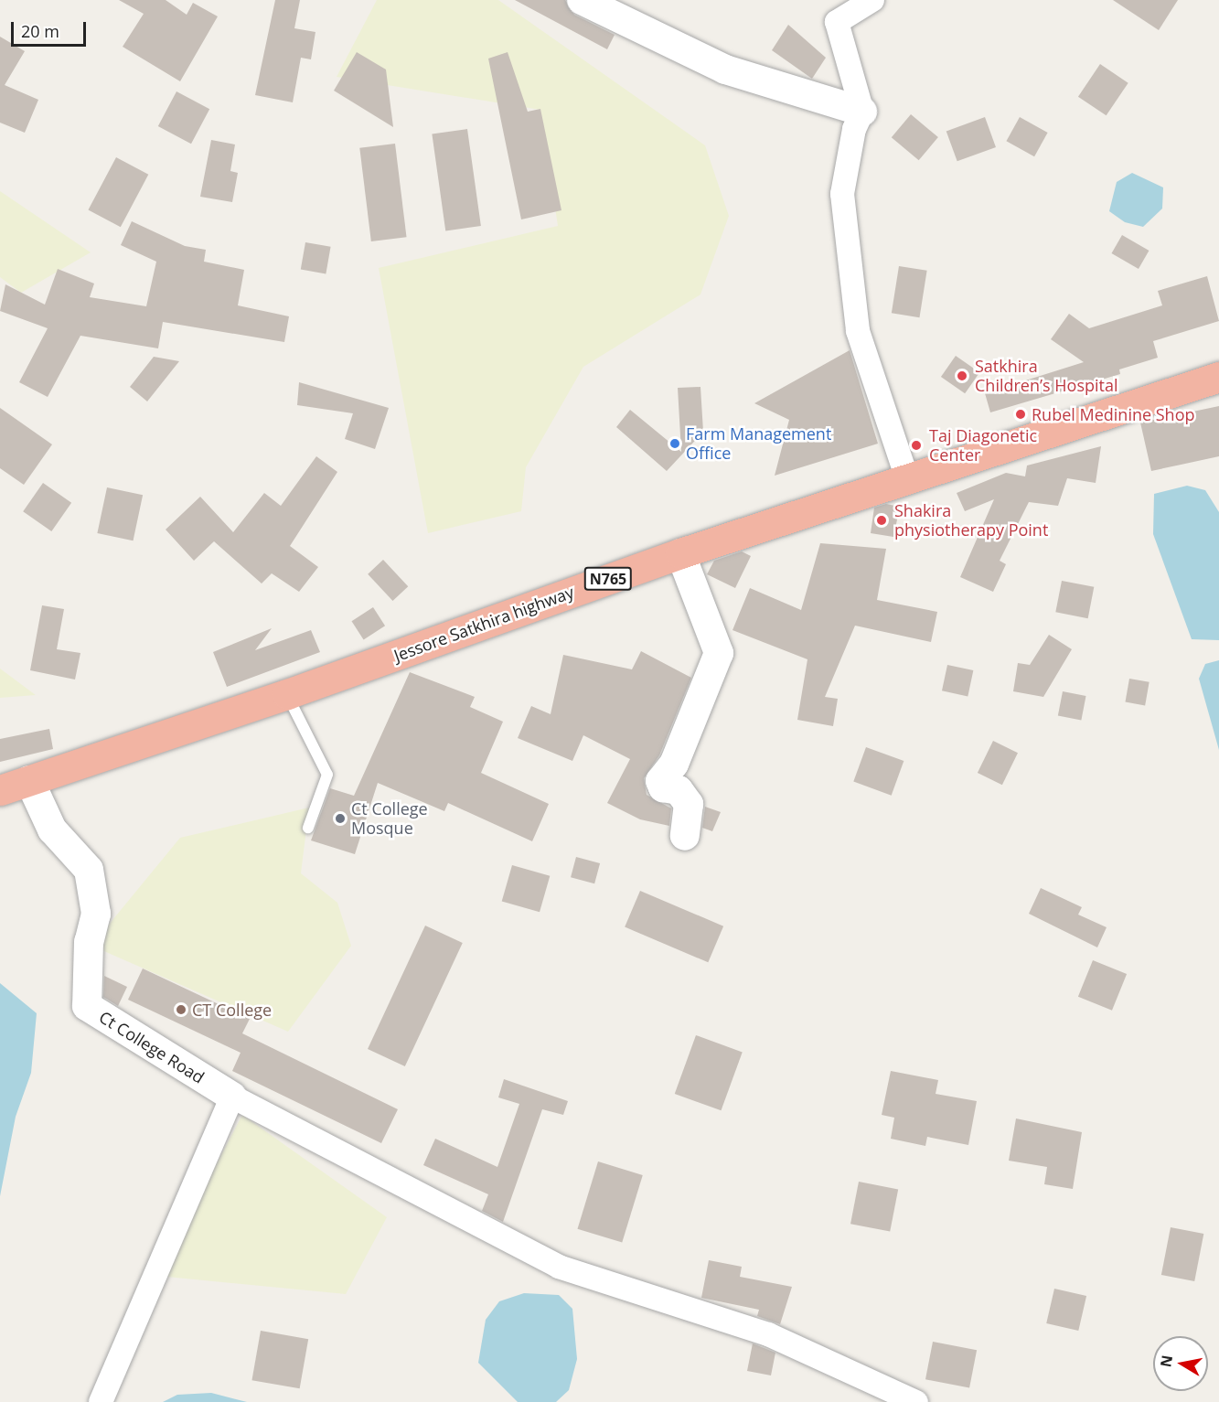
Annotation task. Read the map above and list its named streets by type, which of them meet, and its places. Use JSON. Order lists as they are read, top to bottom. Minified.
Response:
{"streets":{"highway":["N765","Jessore Satkhira highway"],"street":["Ct College Road"]},"crossings":[["Jessore Satkhira highway","Ct College Road"]],"places":["Satkhira Children’s Hospital","Rubel Medinine Shop","Farm Management Office","Taj Diagonetic Center","Shakira physiotherapy Point","Ct College Mosque","CT College"],"scale_bar":"20 m","north":"left"}
